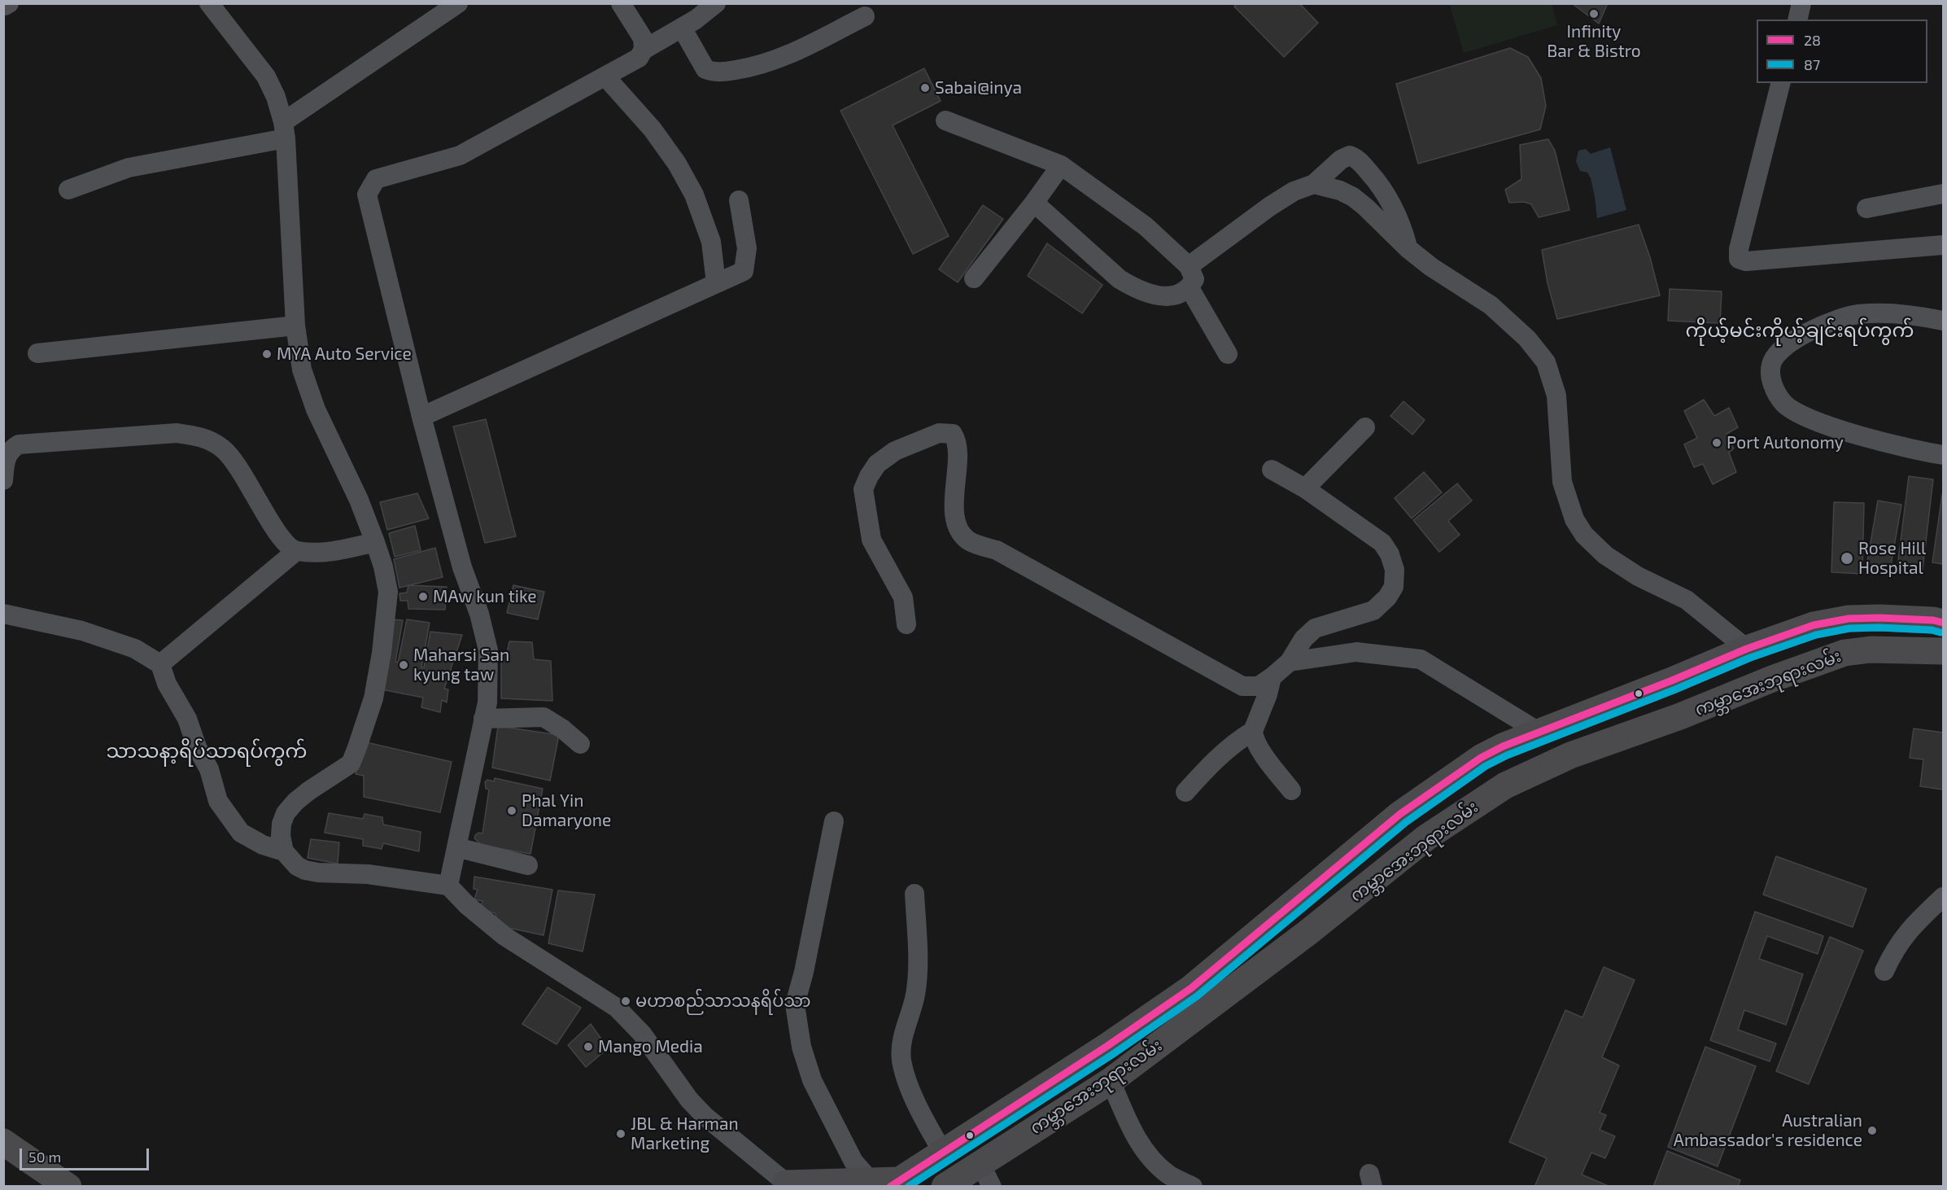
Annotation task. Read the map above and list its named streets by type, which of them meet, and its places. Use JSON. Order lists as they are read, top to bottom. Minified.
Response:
{"streets":{"main road":["ကမ္ဘာအေးဘုရားလမ်း"]},"districts":["ကိုယ့်မင်းကိုယ့်ချင်းရပ်ကွက်","သာသနာ့ရိပ်သာရပ်ကွက်"],"places":["Infinity Bar & Bistro","Sabai@inya","MYA Auto Service","Port Autonomy","Rose Hill Hospital","MAw kun tike","Maharsi San kyung taw","Phal Yin Damaryone","မဟာစည်သာသနရိပ်သာ","Mango Media","Australian Ambassador's residence","JBL & Harman Marketing"],"lines":["transit line 28","transit line 87"],"legend":["28","87"],"scale_bar":"50 m"}
